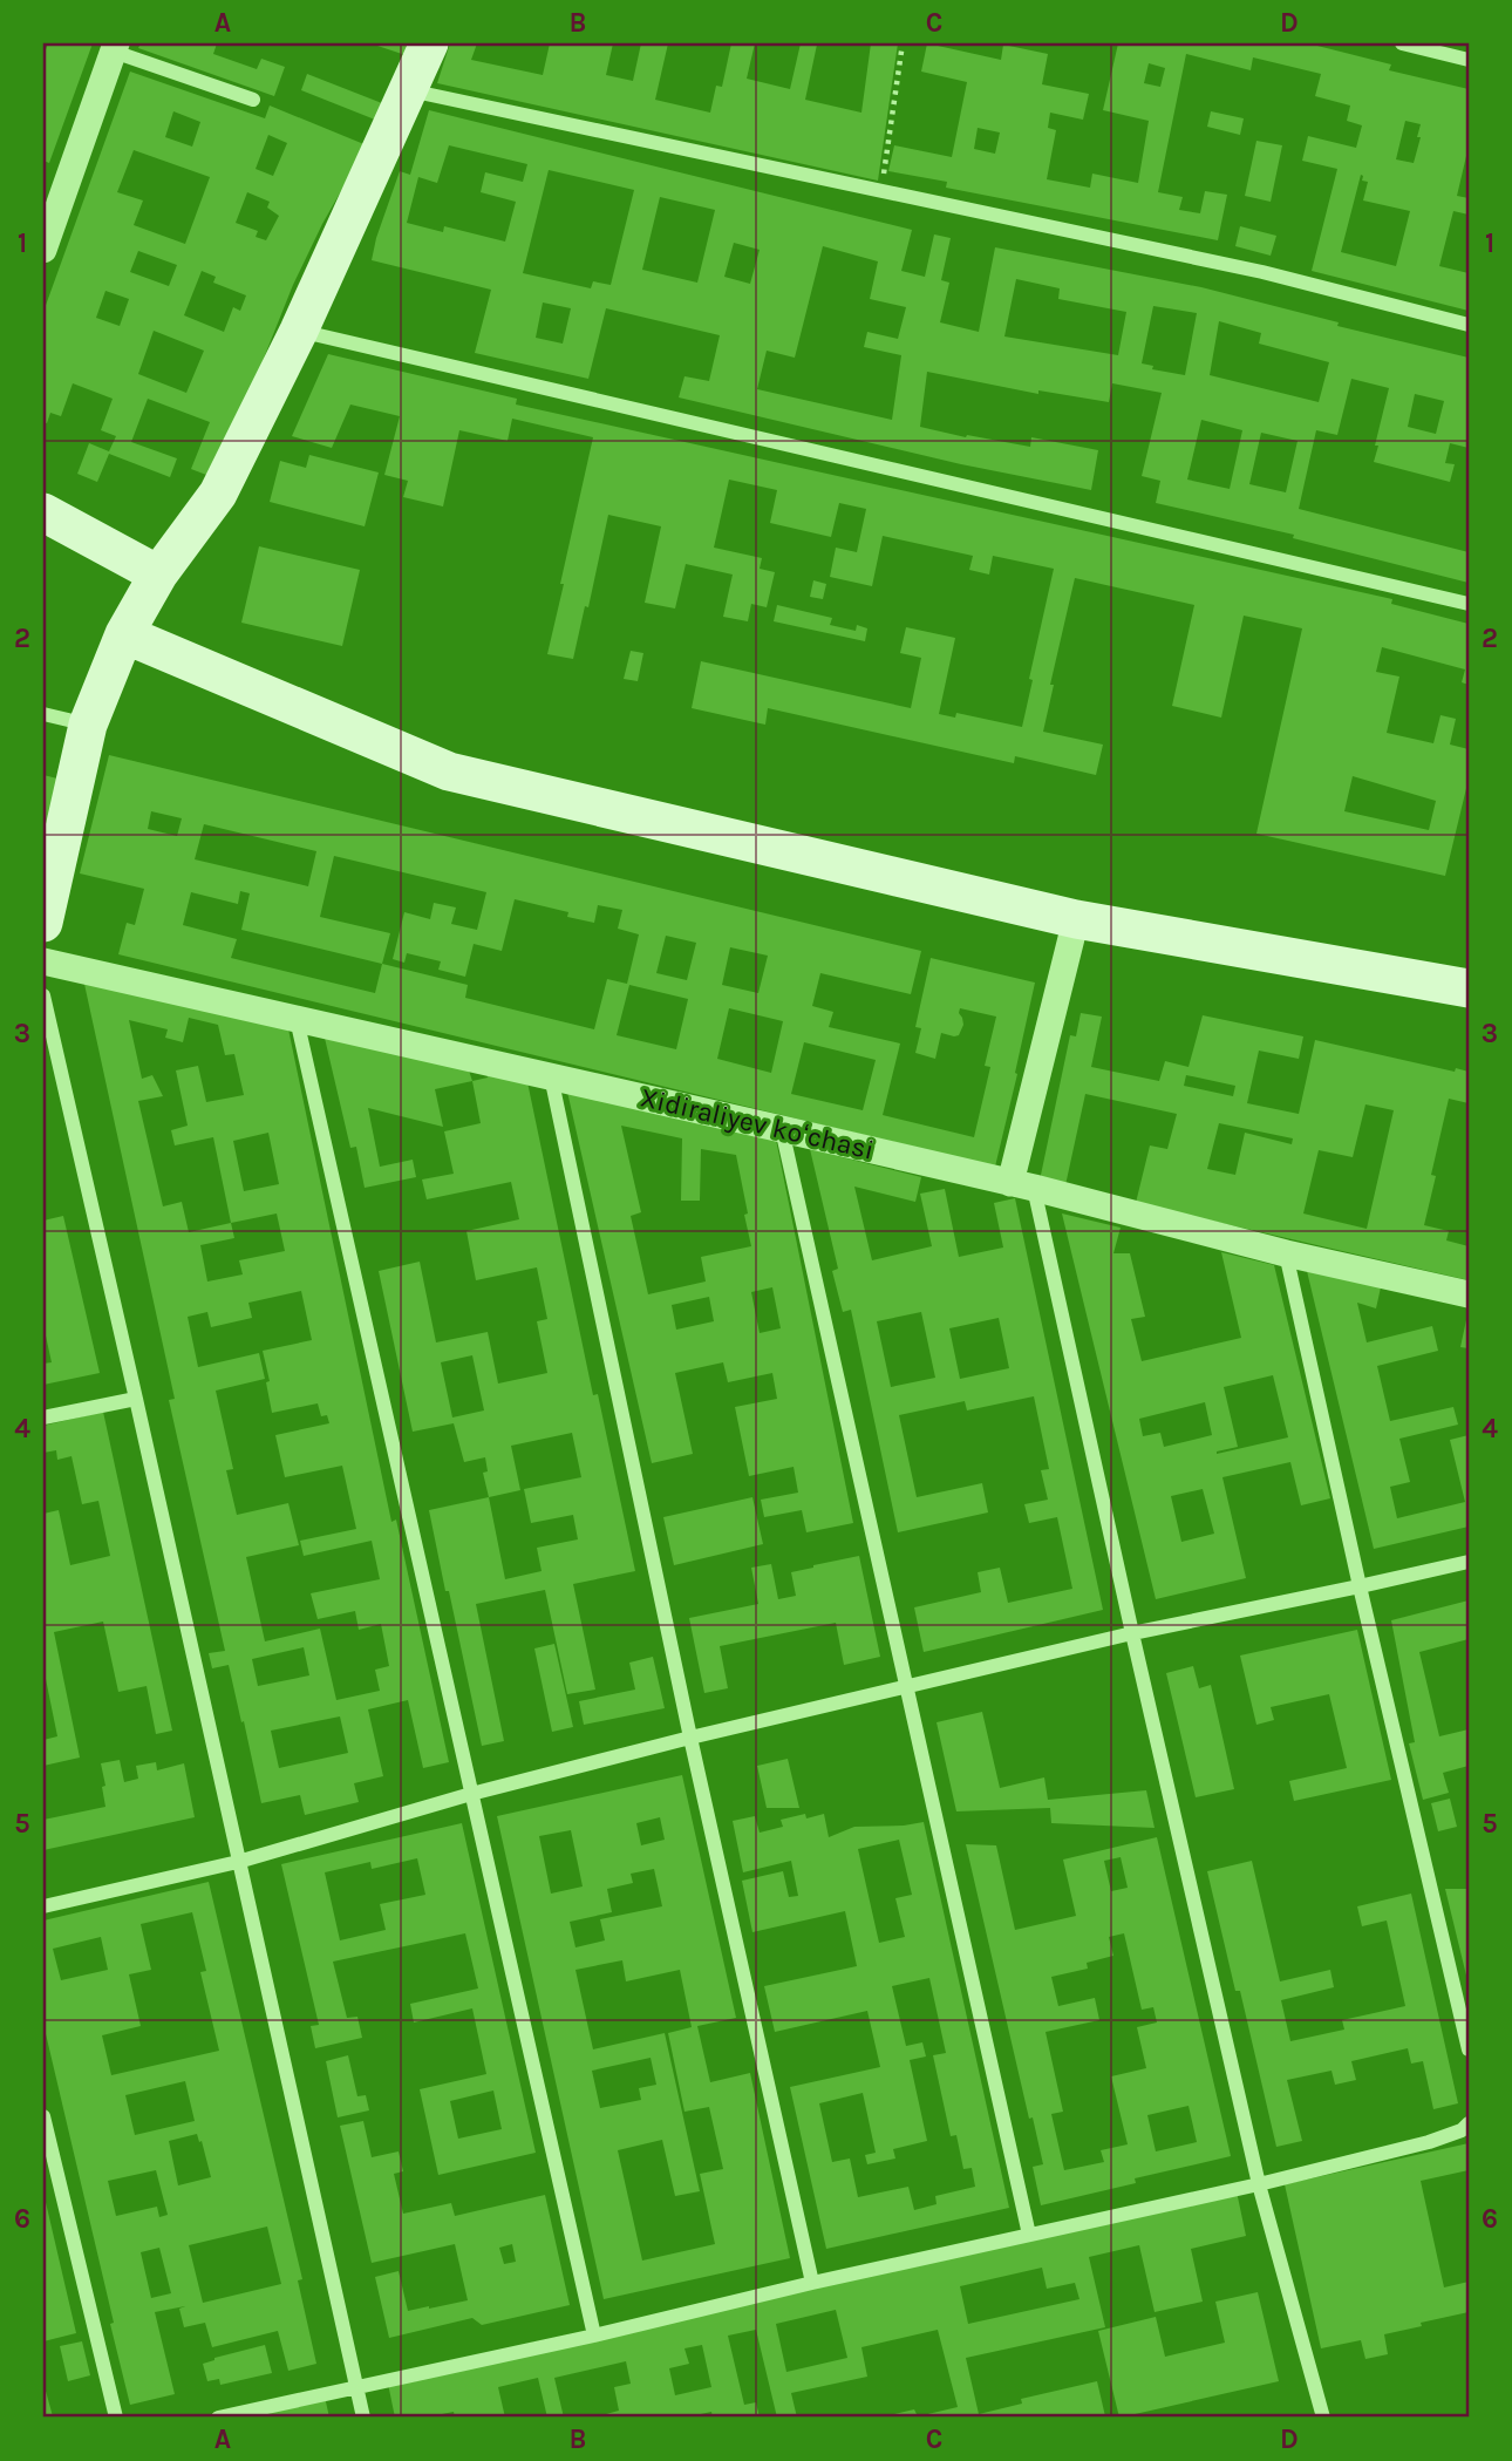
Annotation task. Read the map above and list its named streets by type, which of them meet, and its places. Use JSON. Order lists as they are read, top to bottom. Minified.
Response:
{"streets":{"street":["Xidiraliyev koʻchasi"]},"grid":{"columns":["A","B","C","D"],"rows":["1","2","3","4","5","6"]}}
